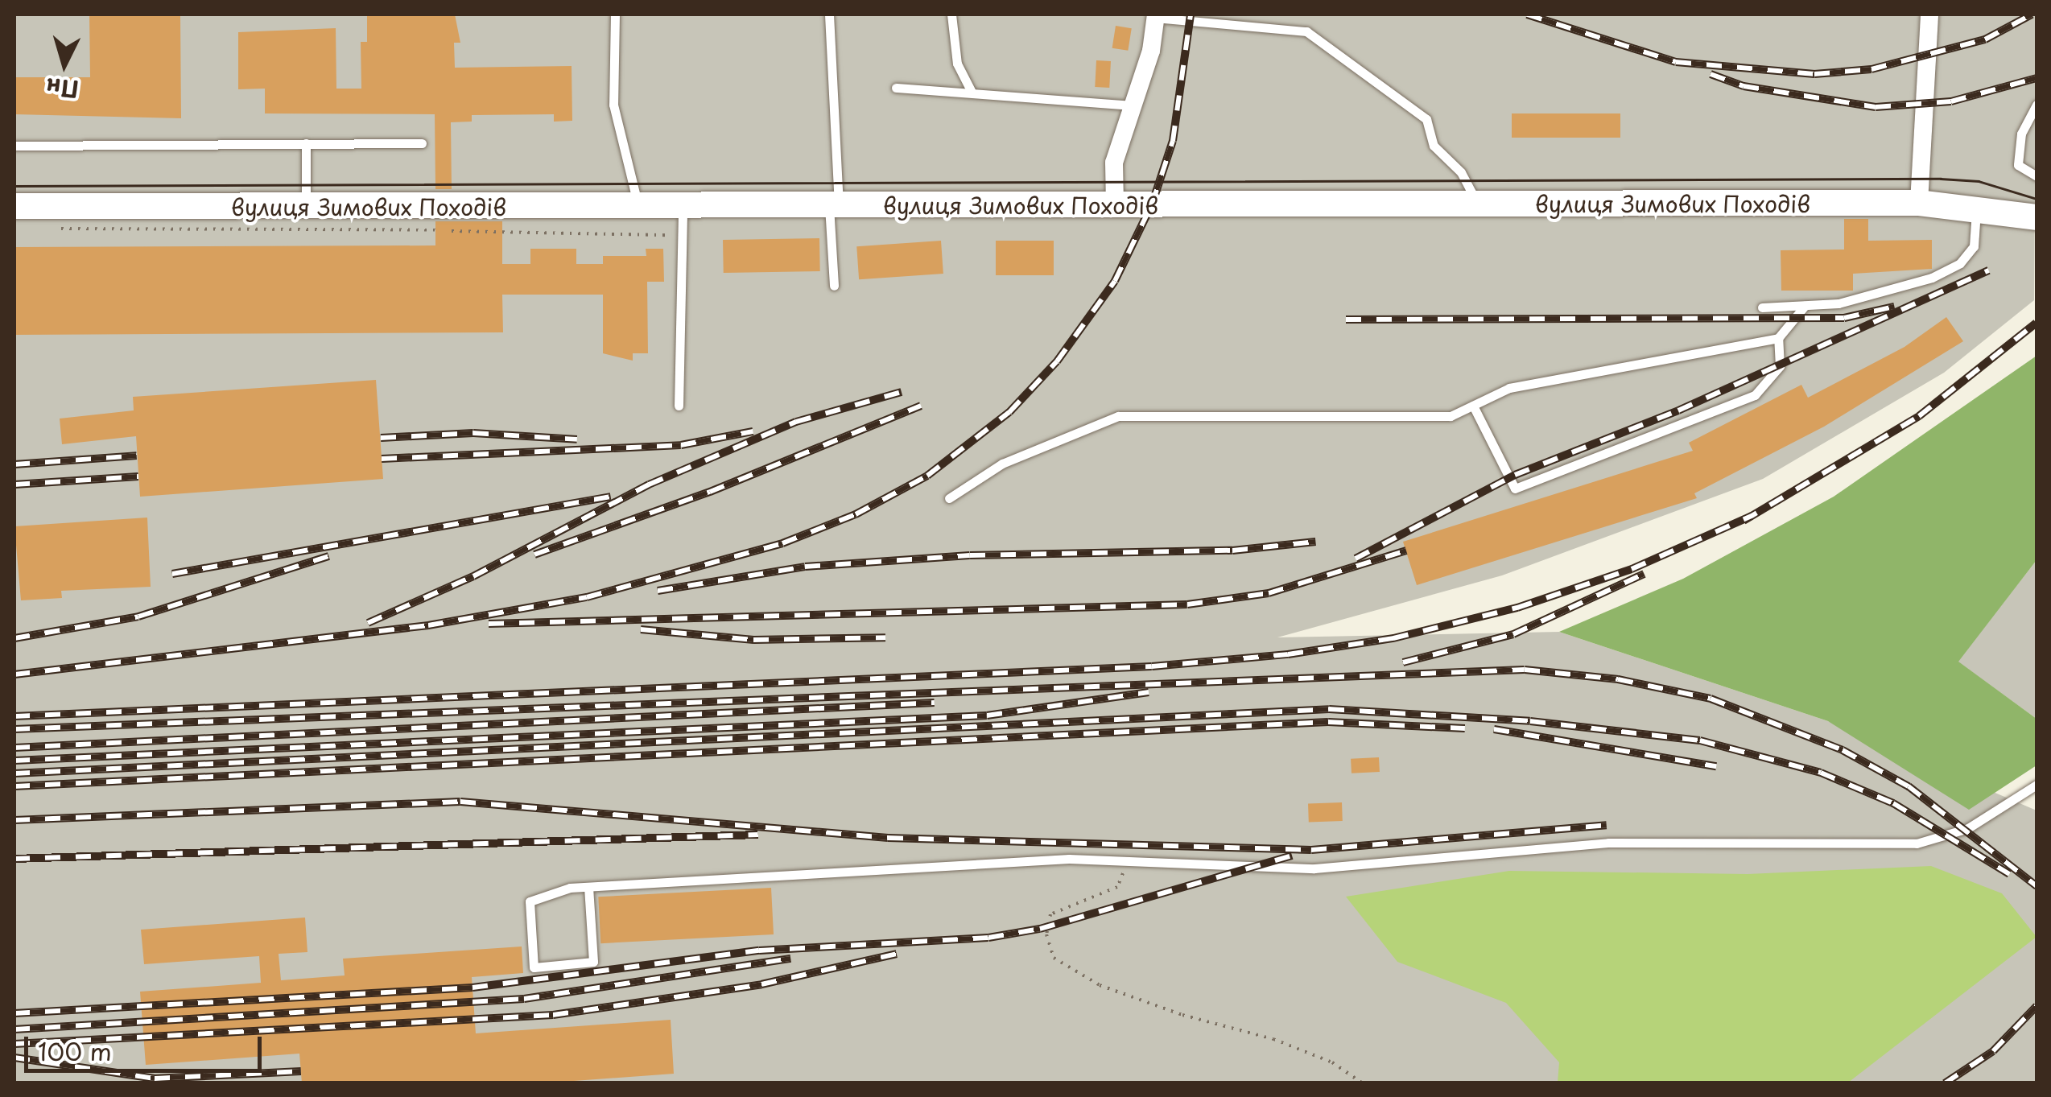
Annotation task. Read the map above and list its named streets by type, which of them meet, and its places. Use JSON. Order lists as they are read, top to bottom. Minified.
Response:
{"streets":{"main road":["вулиця Зимових Походів"]},"scale_bar":"100 m","north":"bottom"}
